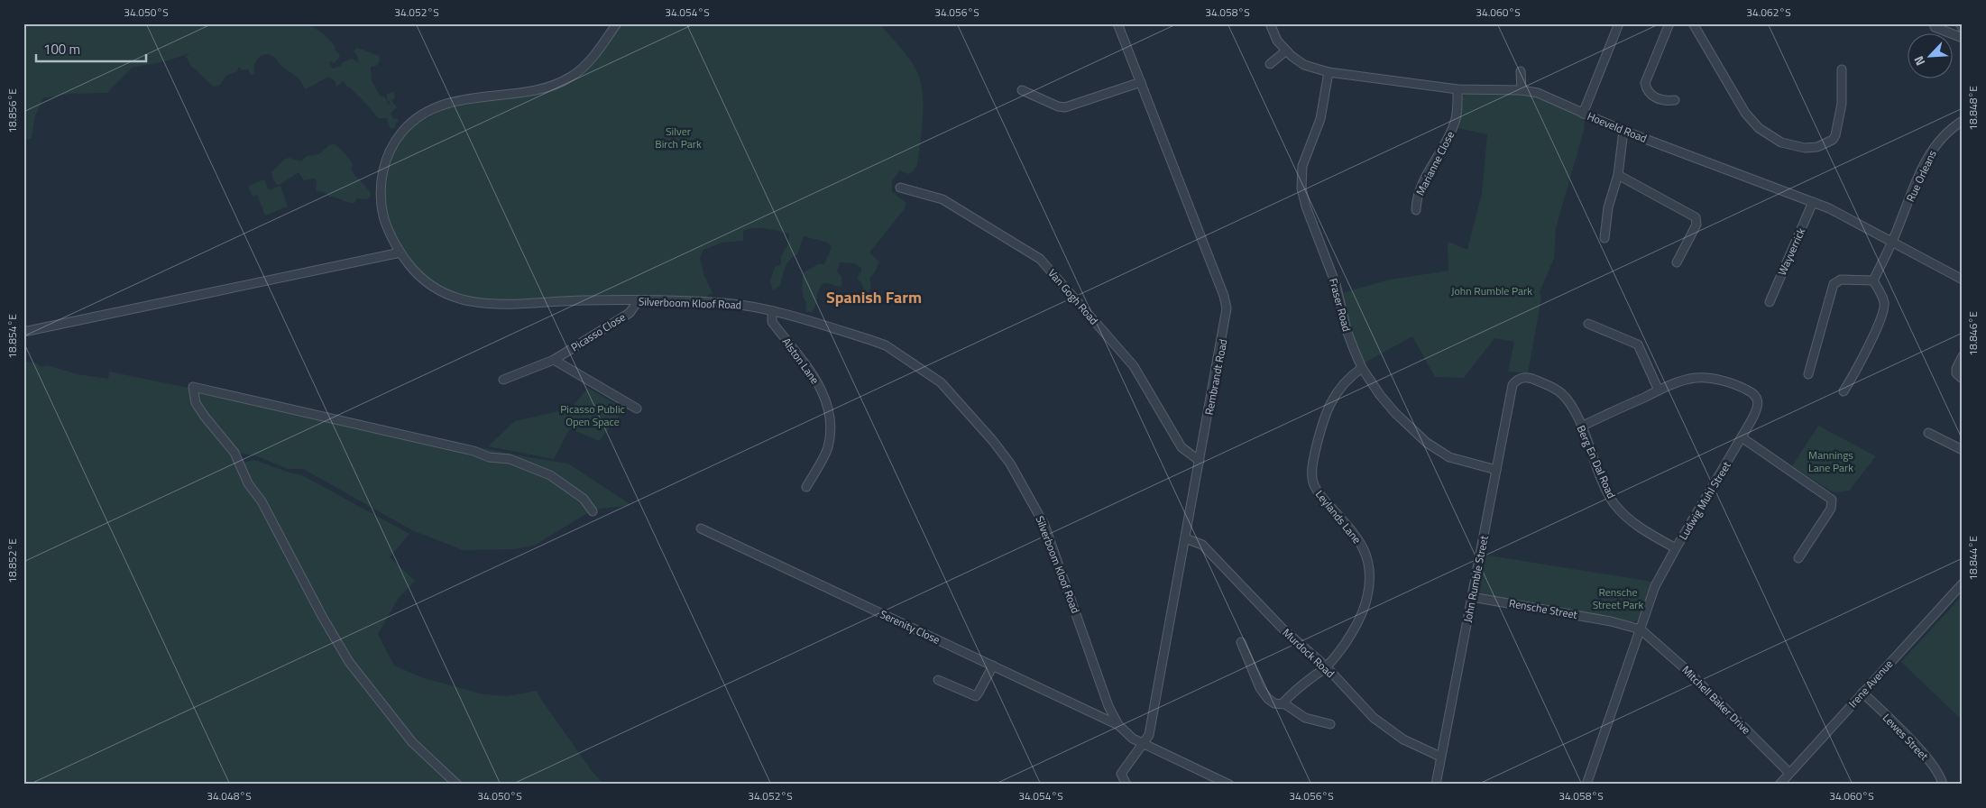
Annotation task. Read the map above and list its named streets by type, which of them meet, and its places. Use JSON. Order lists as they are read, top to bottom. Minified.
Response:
{"streets":{"street":["Hoeveld Road","Marianne Close","Rue Orleans","Wayverrick","Van Gogh Road","Silverboom Kloof Road","Fraser Road","Picasso Close","Alston Lane","Rembrandt Road","Berg En Dal Road","Ludwig Muhl Street","Leylands Lane","John Rumble Street","Rensche Street","Serenity Close","Murdock Road","Irene Avenue","Mitchell Baker Drive","Lewes Street"]},"crossings":[["Hoeveld Road","Marianne Close"],["Hoeveld Road","Rue Orleans"],["Hoeveld Road","Wayverrick"],["Hoeveld Road","Fraser Road"],["Van Gogh Road","Rembrandt Road"],["Silverboom Kloof Road","Picasso Close"],["Silverboom Kloof Road","Alston Lane"],["Silverboom Kloof Road","Rembrandt Road"],["Silverboom Kloof Road","Serenity Close"],["Fraser Road","Leylands Lane"],["Fraser Road","John Rumble Street"],["Rembrandt Road","Murdock Road"],["Berg En Dal Road","Ludwig Muhl Street"],["Berg En Dal Road","John Rumble Street"],["Ludwig Muhl Street","Rensche Street"],["Ludwig Muhl Street","Mitchell Baker Drive"],["Leylands Lane","Murdock Road"],["John Rumble Street","Rensche Street"],["John Rumble Street","Murdock Road"],["Rensche Street","Mitchell Baker Drive"],["Irene Avenue","Mitchell Baker Drive"],["Irene Avenue","Lewes Street"]],"districts":["Spanish Farm"],"parks":["Silver Birch Park","John Rumble Park","Picasso Public Open Space","Mannings Lane Park","Rensche Street Park"],"scale_bar":"100 m","north":"bottom left","coordinates":["34.050°S","34.052°S","34.054°S","34.056°S","34.058°S","34.060°S","34.062°S","18.848°E","18.856°E","18.846°E","18.854°E","18.844°E","18.852°E","34.048°S"]}
